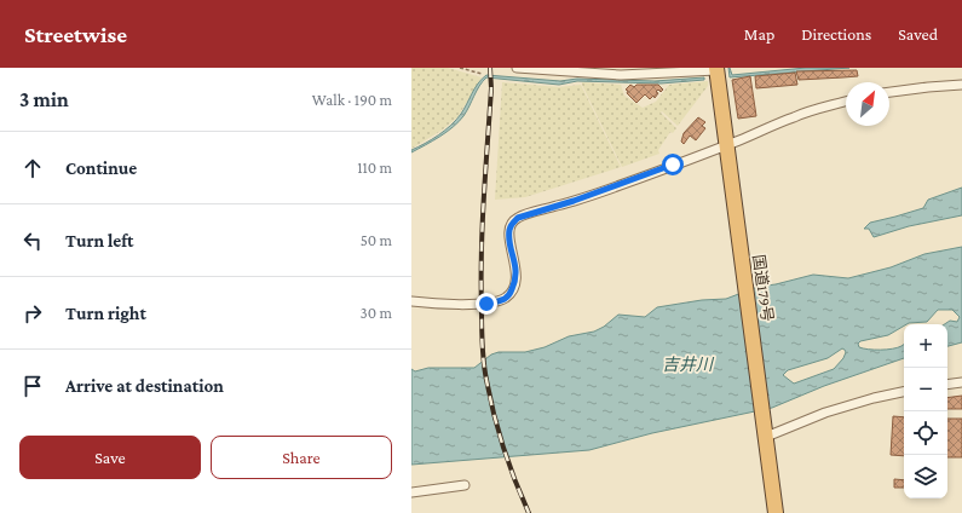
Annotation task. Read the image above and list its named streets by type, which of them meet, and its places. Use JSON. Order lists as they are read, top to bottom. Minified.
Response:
{"streets":{"highway":["国道179号"]},"water":["吉井川"],"north":"top right","page":{"header":"Streetwise","nav":["Map","Directions","Saved"],"heading":["3 min","Walk · 190 m"],"list":[["Continue","110 m"],["Turn left","50 m"],["Turn right","30 m"],"Arrive at destination"],"map_buttons":["+","−"],"buttons":["Save","Share"]}}
